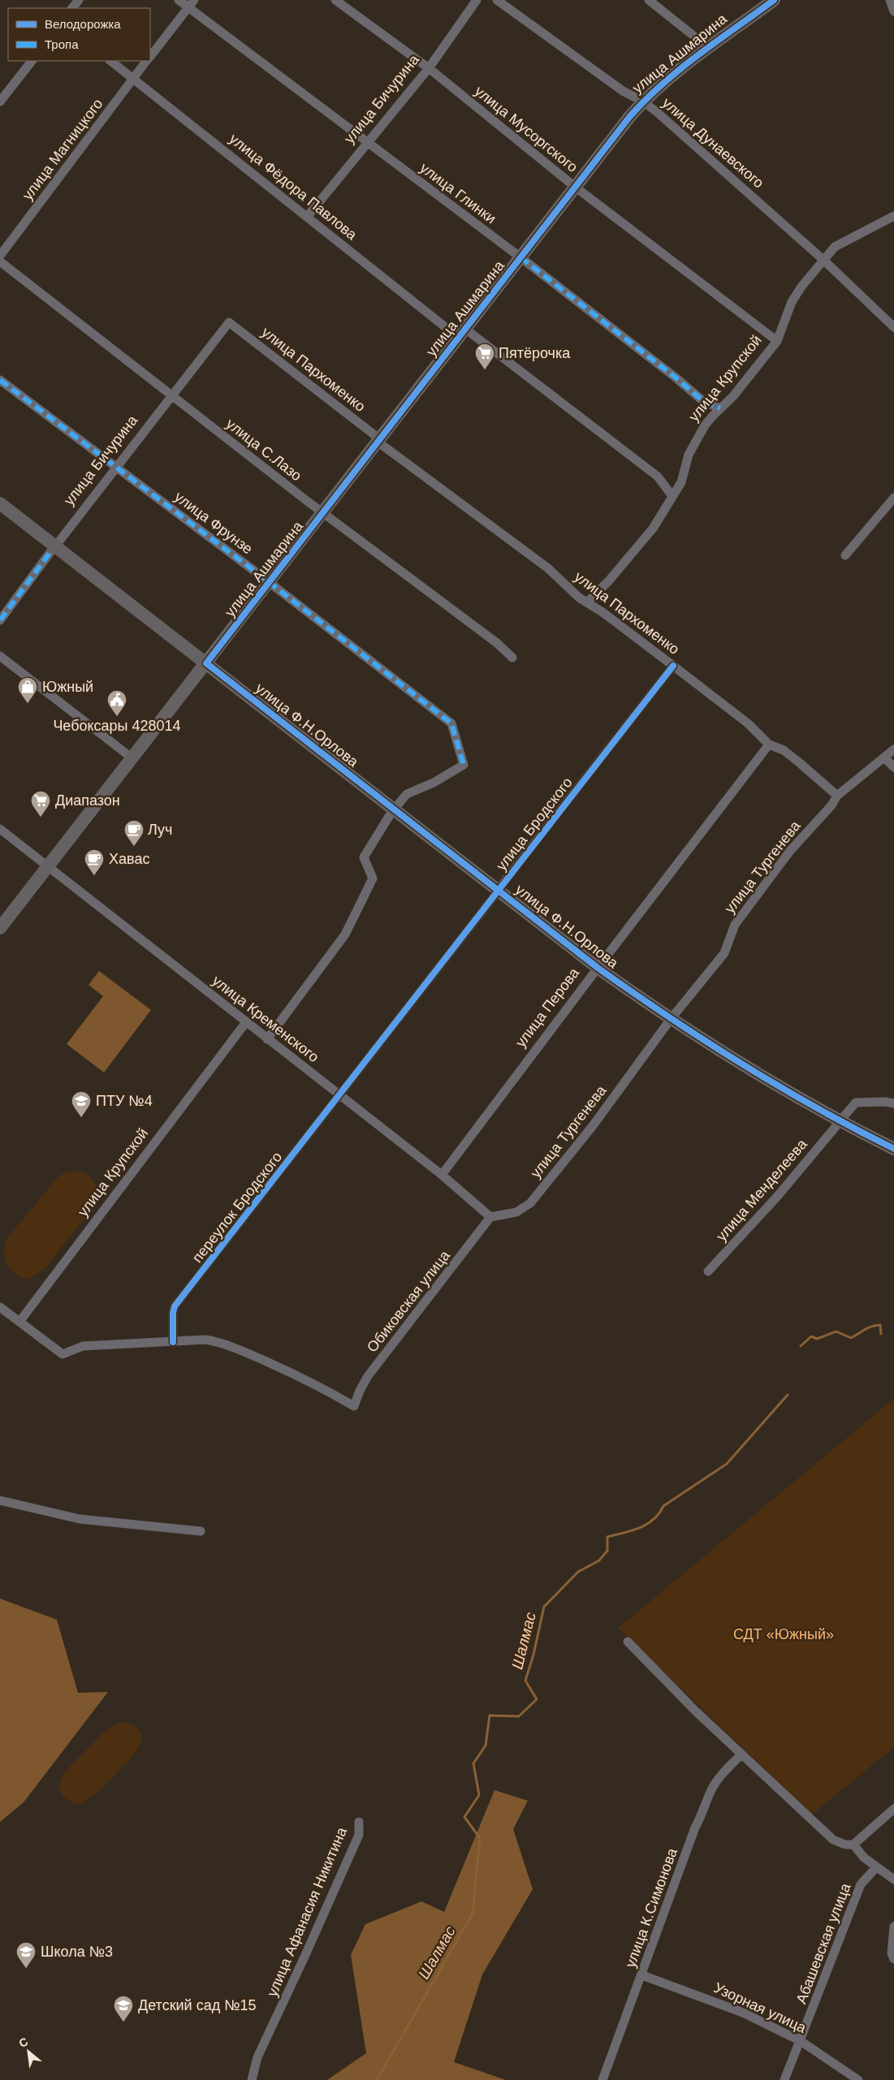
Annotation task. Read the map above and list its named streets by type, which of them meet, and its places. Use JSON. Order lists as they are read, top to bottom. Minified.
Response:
{"streets":{"street":["улица Ашмарина","улица Бичурина","улица Мусоргского","улица Дунаевского","улица Магницкого","улица Фёдора Павлова","улица Глинки","улица Пархоменко","улица Крупской","улица С.Лазо","улица Фрунзе","улица Ф.Н.Орлова","улица Бродского","улица Тургенева","улица Перова","улица Кременского","улица Менделеева","переулок Бродского","Обиковская улица","улица К.Симонова","улица Афанасия Никитина","Абашевская улица","Узорная улица"]},"crossings":[["улица Ашмарина","улица Мусоргского"],["улица Ашмарина","улица Дунаевского"],["улица Ашмарина","улица Фёдора Павлова"],["улица Ашмарина","улица Глинки"],["улица Ашмарина","улица Пархоменко"],["улица Ашмарина","улица С.Лазо"],["улица Ашмарина","улица Фрунзе"],["улица Ашмарина","улица Ф.Н.Орлова"],["улица Ашмарина","улица Кременского"],["улица Бичурина","улица Мусоргского"],["улица Бичурина","улица Фёдора Павлова"],["улица Бичурина","улица Глинки"],["улица Бичурина","улица Пархоменко"],["улица Бичурина","улица С.Лазо"],["улица Бичурина","улица Фрунзе"],["улица Бичурина","улица Ф.Н.Орлова"],["улица Мусоргского","улица Крупской"],["улица Дунаевского","улица Крупской"],["улица Магницкого","улица Фёдора Павлова"],["улица Магницкого","улица Глинки"],["улица Фёдора Павлова","улица Крупской"],["улица Глинки","улица Крупской"],["улица Пархоменко","улица Крупской"],["улица Пархоменко","улица Бродского"],["улица Пархоменко","улица Тургенева"],["улица Пархоменко","улица Перова"],["улица Крупской","улица Кременского"],["улица Фрунзе","улица Ф.Н.Орлова"],["улица Ф.Н.Орлова","улица Бродского"],["улица Ф.Н.Орлова","улица Тургенева"],["улица Ф.Н.Орлова","улица Перова"],["улица Ф.Н.Орлова","улица Менделеева"],["улица Бродского","улица Кременского"],["улица Бродского","переулок Бродского"],["улица Тургенева","улица Кременского"],["улица Тургенева","Обиковская улица"],["улица Перова","улица Кременского"],["улица Кременского","переулок Бродского"],["улица Кременского","Обиковская улица"],["переулок Бродского","Обиковская улица"],["улица К.Симонова","Узорная улица"],["Абашевская улица","Узорная улица"]],"water":["Шалмас"],"parks":["СДТ «Южный»"],"places":{"supermarket":["Пятёрочка","Диапазон"],"shop":["Южный"],"public building":["Чебоксары 428014"],"cafe":["Луч","Хавас"],"school or university":["ПТУ №4","Школа №3","Детский сад №15"]},"legend":["Велодорожка","Тропа"],"north":"top left"}
